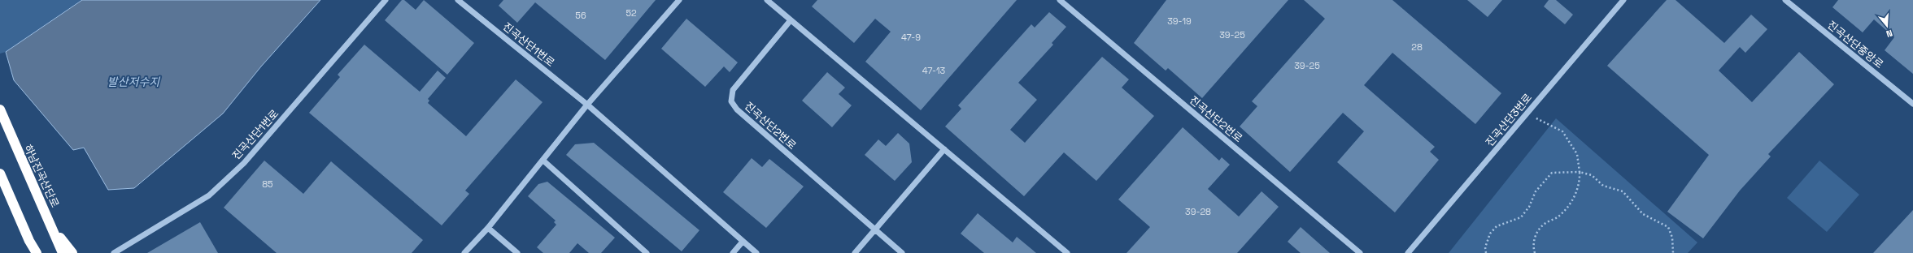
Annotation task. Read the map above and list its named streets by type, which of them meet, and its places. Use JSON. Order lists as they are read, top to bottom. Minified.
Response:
{"streets":{"highway":["하남진곡산단로"],"street":["진곡산단1번로","진곡산단중앙로","진곡산단2번로","진곡산단3번로"]},"water":["발산저수지"],"house_numbers":["52","56","39-19","39-25","47-9","28","39-25","47-13","85","39-28"],"north":"bottom"}
